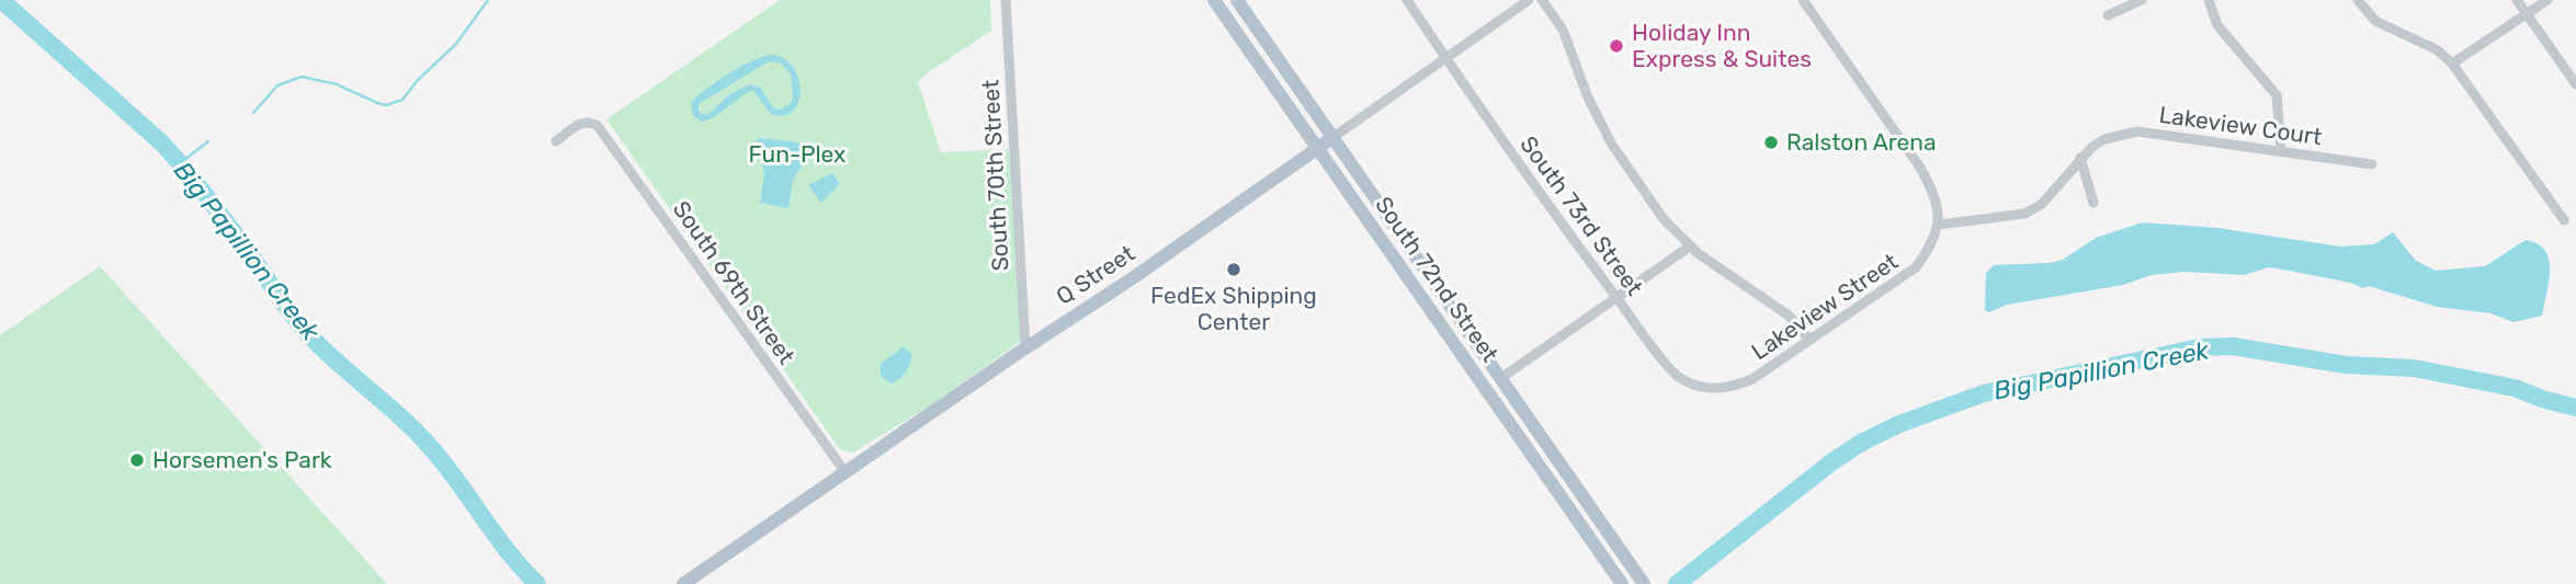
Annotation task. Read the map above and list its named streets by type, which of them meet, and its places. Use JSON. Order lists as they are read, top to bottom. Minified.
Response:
{"streets":{"main road":["Q Street","South 72nd Street"],"street":["Lakeview Court","South 70th Street","South 73rd Street","South 69th Street","Lakeview Street"]},"crossings":[["Lakeview Court","Lakeview Street"],["South 70th Street","Q Street"],["South 73rd Street","Q Street"],["South 73rd Street","Lakeview Street"],["Q Street","South 72nd Street"],["Q Street","South 69th Street"]],"water":["Big Papillion Creek"],"parks":["Fun-Plex"],"places":["Holiday Inn Express & Suites","Ralston Arena","FedEx Shipping Center","Horsemen's Park"]}
